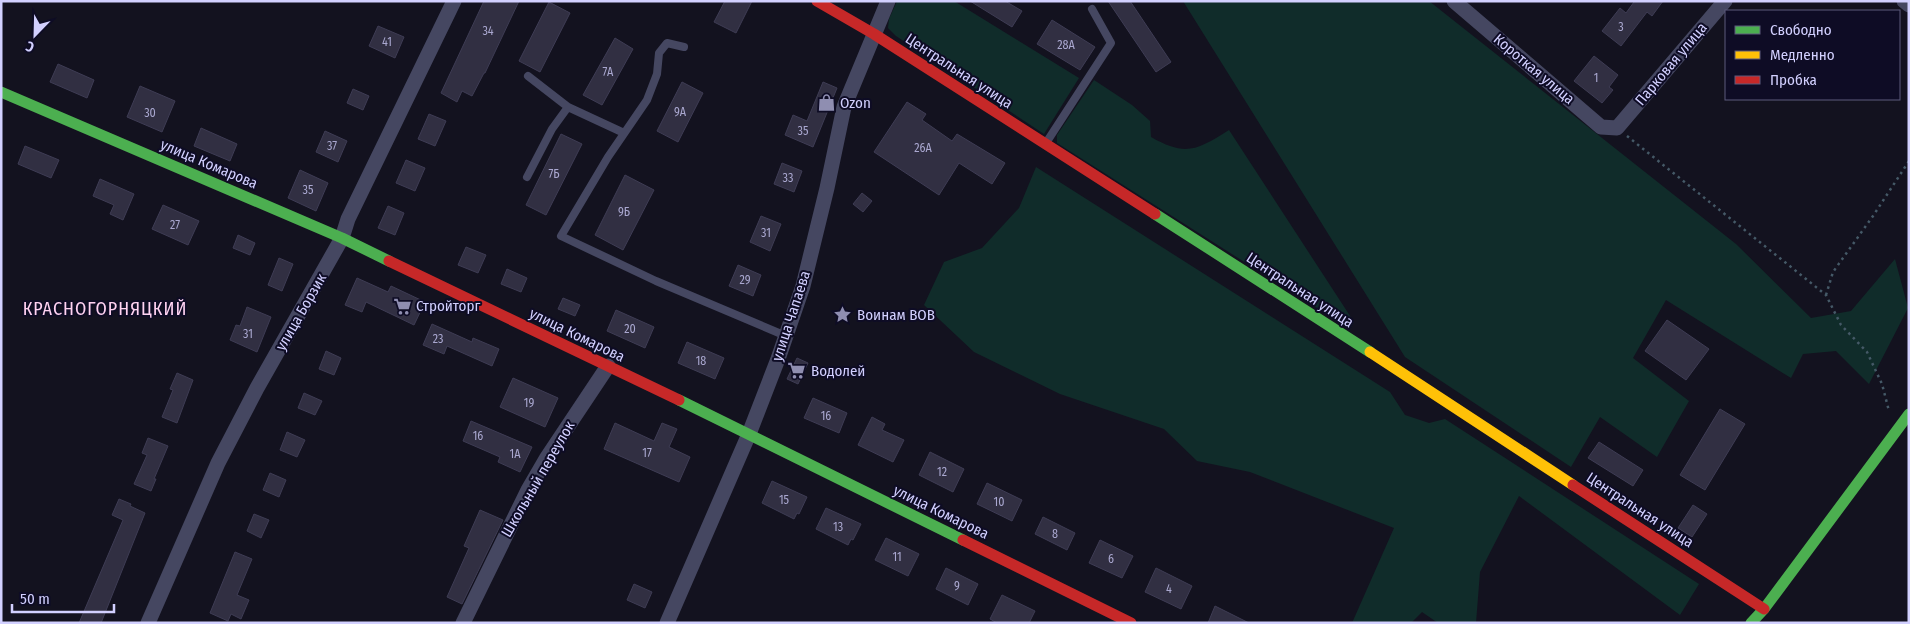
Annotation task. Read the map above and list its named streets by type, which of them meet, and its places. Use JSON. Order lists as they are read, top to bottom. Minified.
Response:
{"streets":{"street":["Парковая улица","Короткая улица","Центральная улица","улица Комарова","улица Борзик","улица Чапаева","Школьный переулок"]},"crossings":[["Парковая улица","Короткая улица"],["Центральная улица","улица Чапаева"],["улица Комарова","улица Борзик"],["улица Комарова","улица Чапаева"],["улица Комарова","Школьный переулок"]],"districts":["КРАСНОГОРНЯЦКИЙ"],"places":{"shop":["Ozon"],"supermarket":["Стройторг","Водолей"],"place":["Воинам ВОВ"]},"house_numbers":["3","34","41","28А","7А","1","9А","30","35","37","26А","7Б","33","35","9Б","27","31","29","20","31","23","18","19","16","16","17","1А","12","15","10","13","8","11","6","9","4"],"legend":["Свободно","Медленно","Пробка"],"scale_bar":"50 m","north":"bottom left"}
